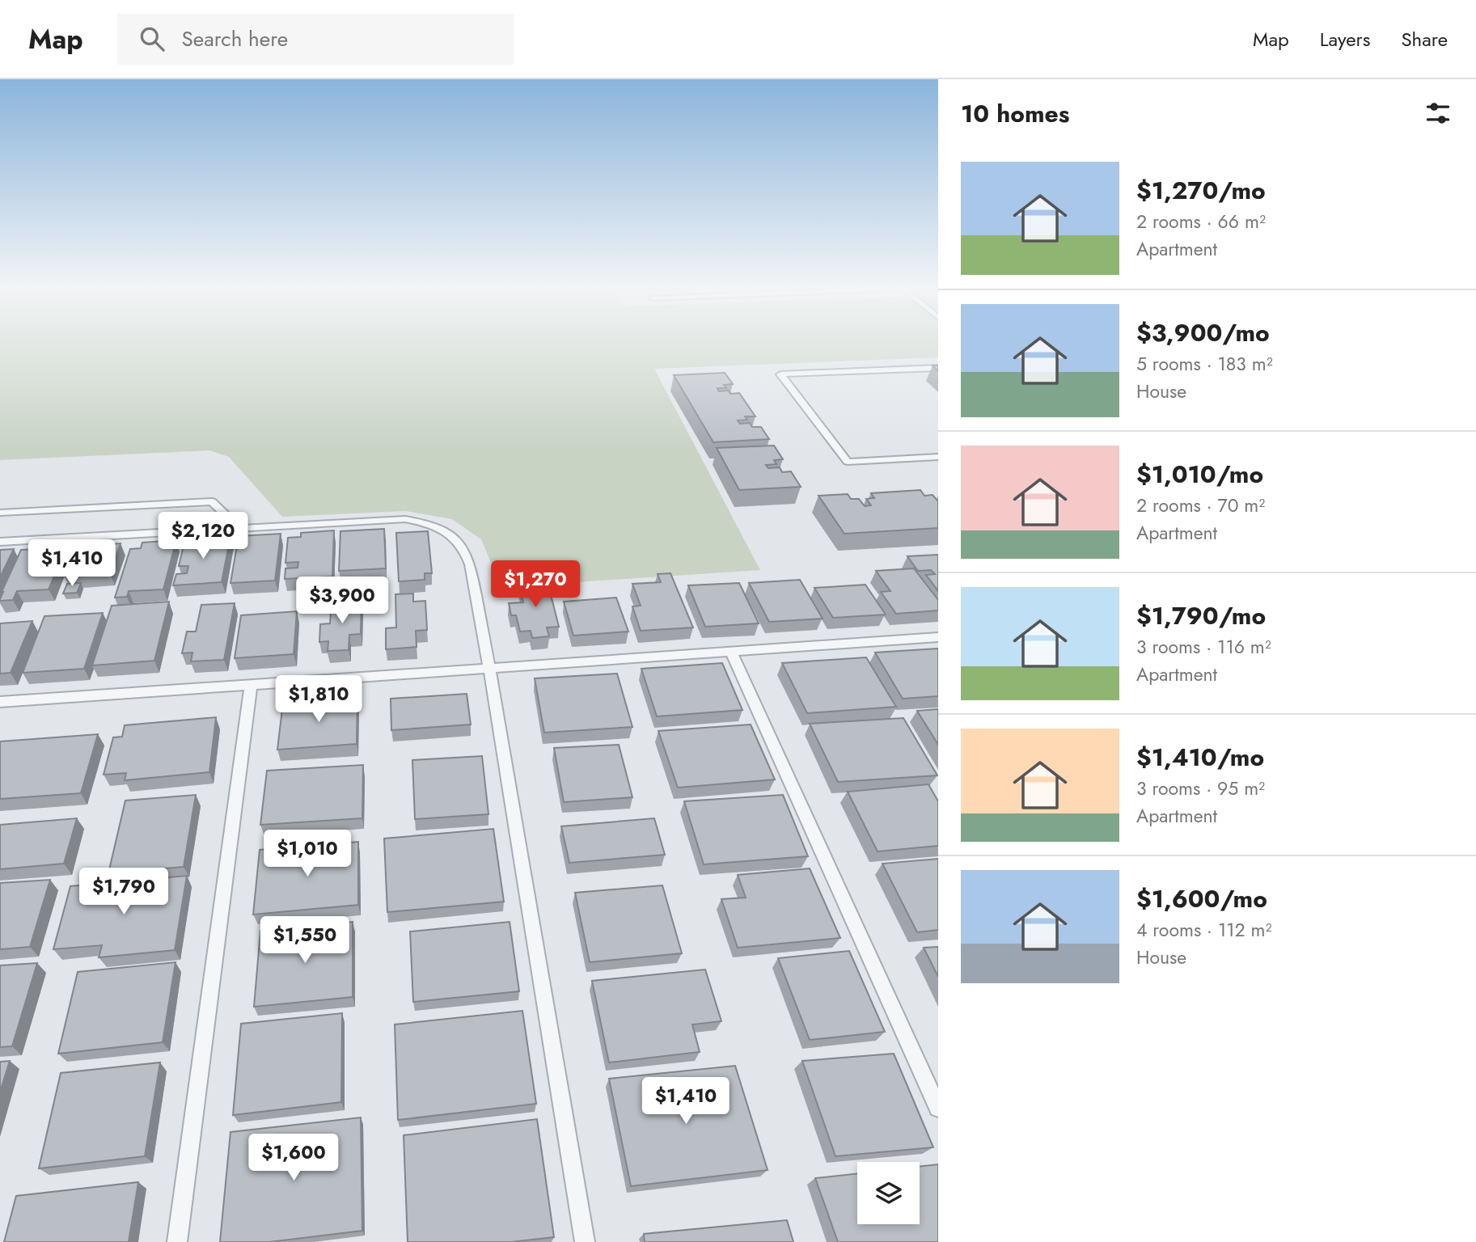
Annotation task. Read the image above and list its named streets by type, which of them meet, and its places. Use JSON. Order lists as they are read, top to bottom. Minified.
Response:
{"page":{"header":"Map","search":"Search here","nav":["Map","Layers","Share"],"heading":"10 homes","list":[{"name":"$1,270/mo","note":"2 rooms · 66 m² · Apartment"},{"name":"$3,900/mo","note":"5 rooms · 183 m² · House"},{"name":"$1,010/mo","note":"2 rooms · 70 m² · Apartment"},{"name":"$1,790/mo","note":"3 rooms · 116 m² · Apartment"},{"name":"$1,410/mo","note":"3 rooms · 95 m² · Apartment"},{"name":"$1,600/mo","note":"4 rooms · 112 m² · House"}],"price":["$2,120","$1,410","$1,270","$3,900","$1,810","$1,010","$1,790","$1,550","$1,410","$1,600"]}}
